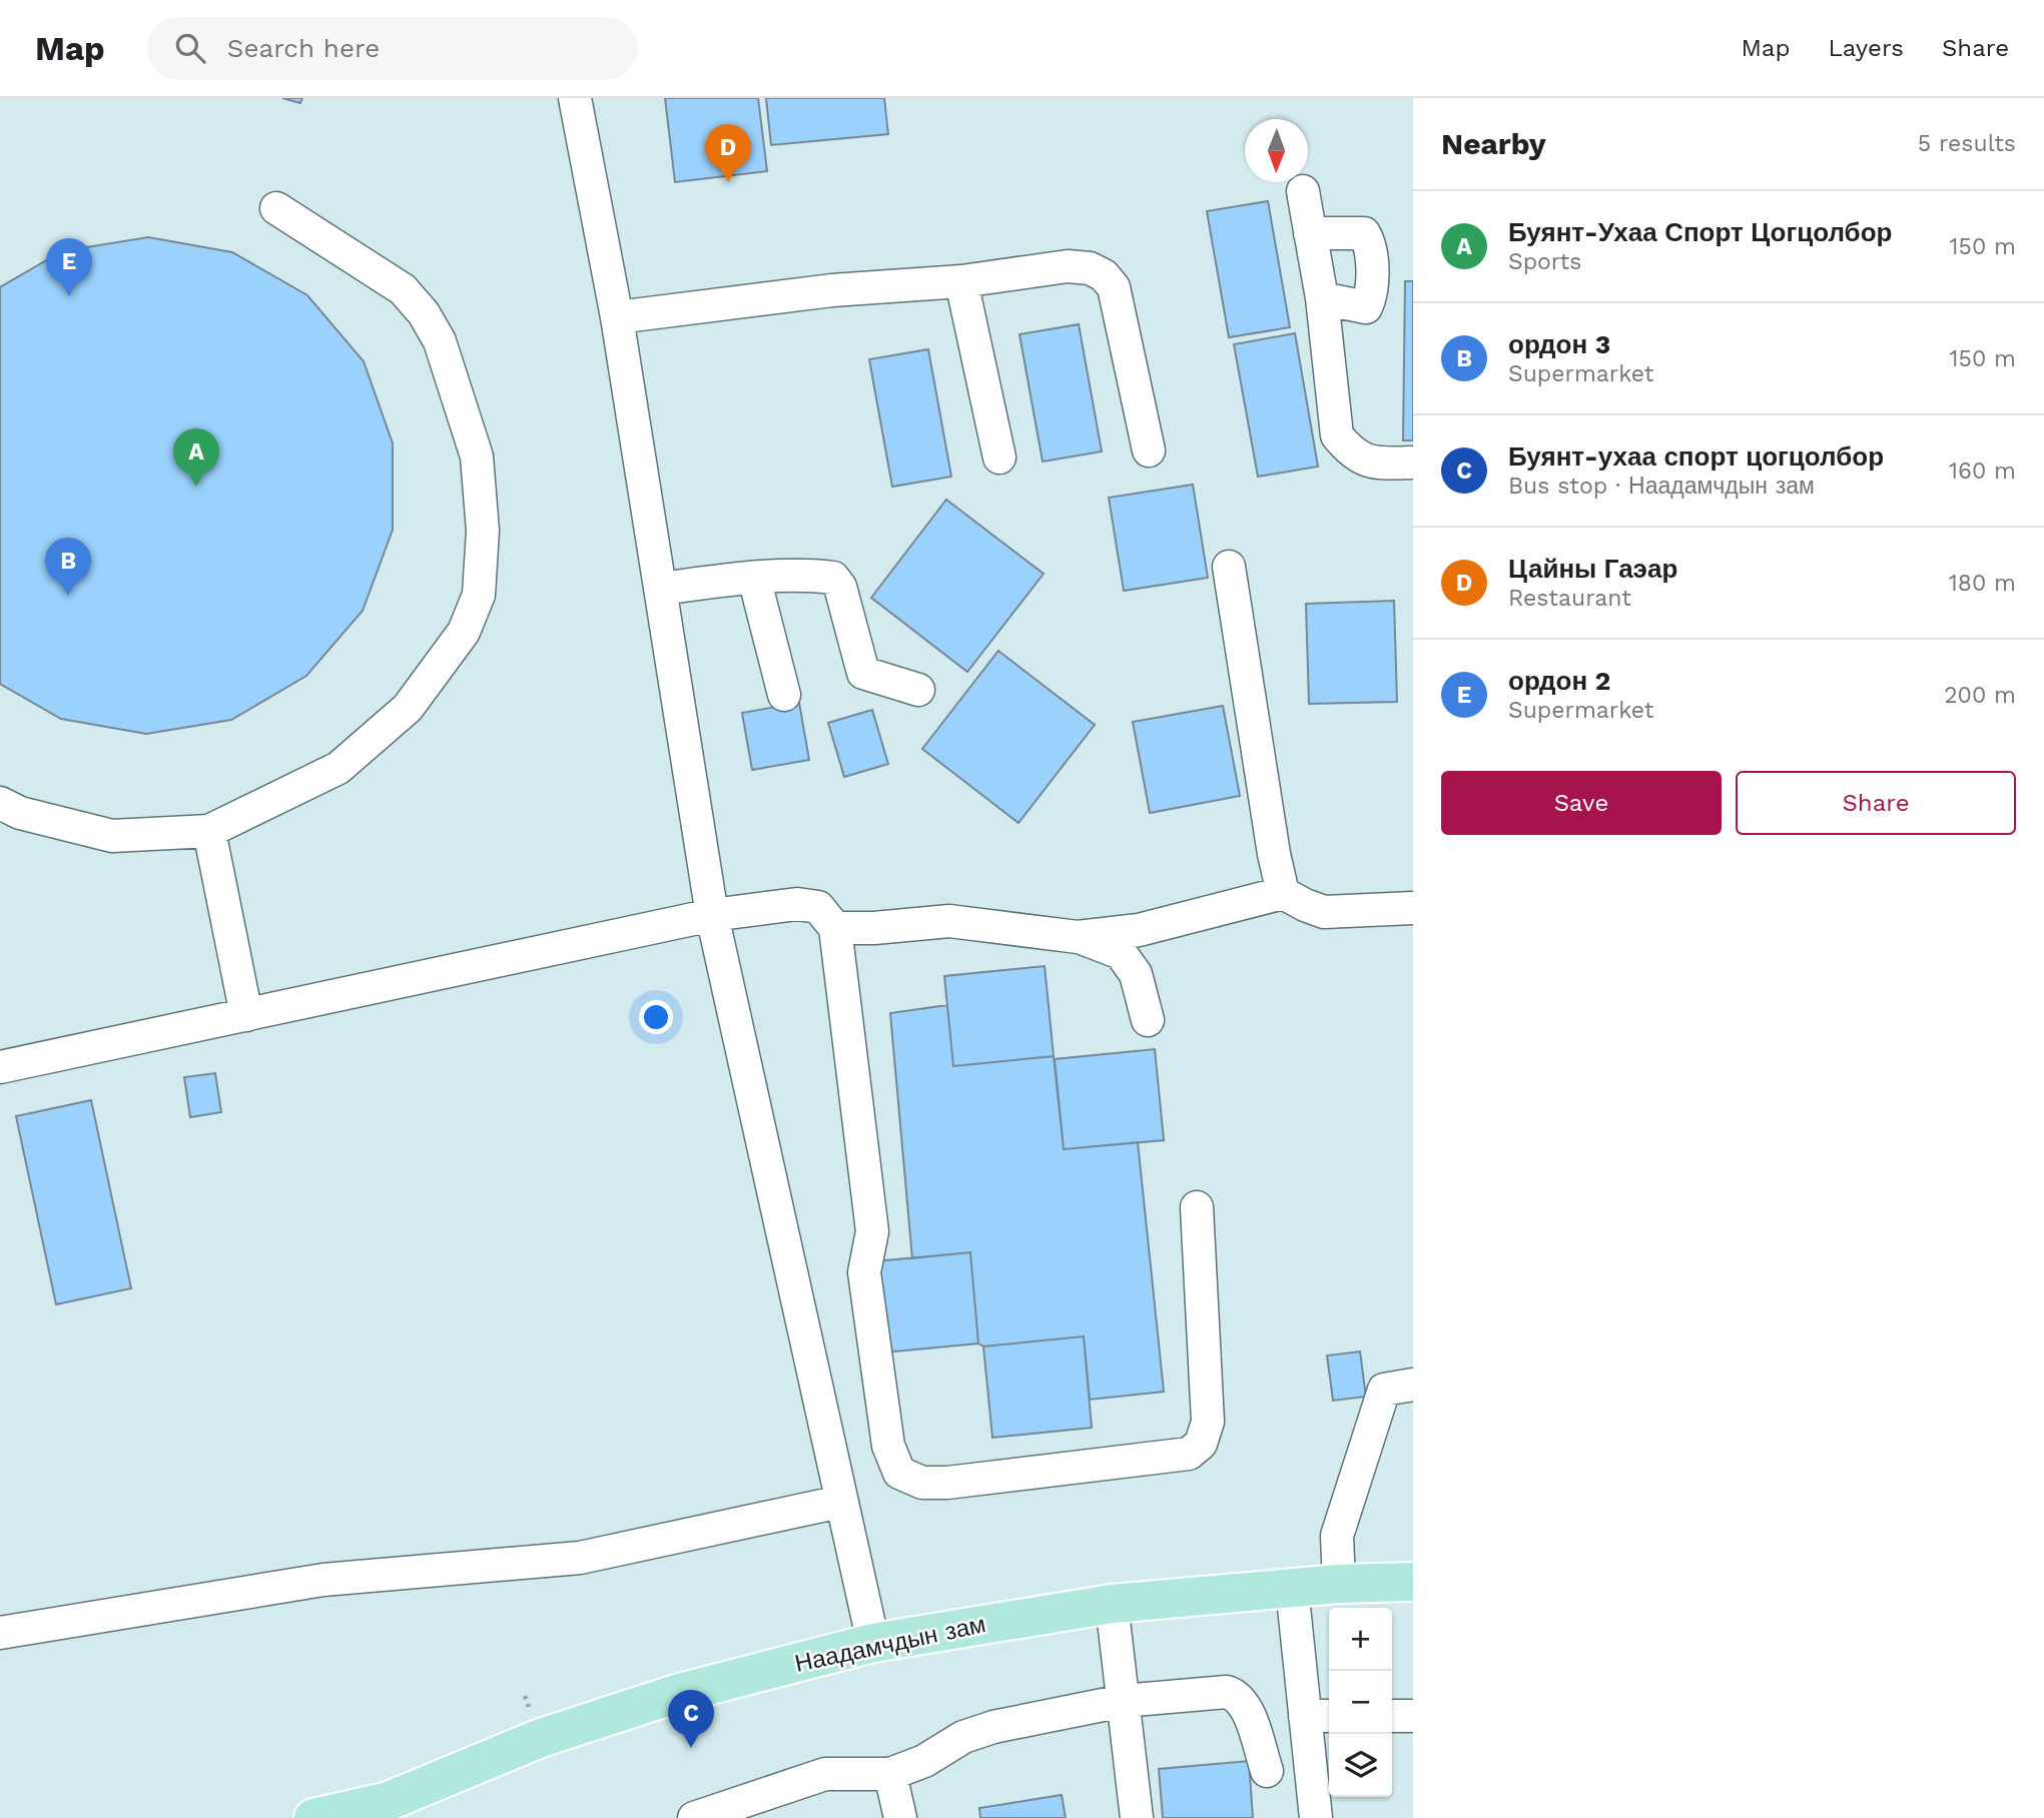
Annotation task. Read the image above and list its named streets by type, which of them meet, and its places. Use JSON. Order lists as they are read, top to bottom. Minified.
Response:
{"streets":{"main road":["Наадамчдын зам"]},"north":"bottom","page":{"header":"Map","search":"Search here","nav":["Map","Layers","Share"],"heading":["Nearby","5 results"],"pins":["D","E","A","B","C"],"list":[{"mark":"A","name":"Буянт-Ухаа Спорт Цогцолбор","note":"Sports","value":"150 m"},{"mark":"B","name":"ордон 3","note":"Supermarket","value":"150 m"},{"mark":"C","name":"Буянт-ухаа спорт цогцолбор","note":"Bus stop · Наадамчдын зам","value":"160 m"},{"mark":"D","name":"Цайны Гаэар","note":"Restaurant","value":"180 m"},{"mark":"E","name":"ордон 2","note":"Supermarket","value":"200 m"}],"buttons":["Save","Share"],"map_buttons":["+","−"]}}
